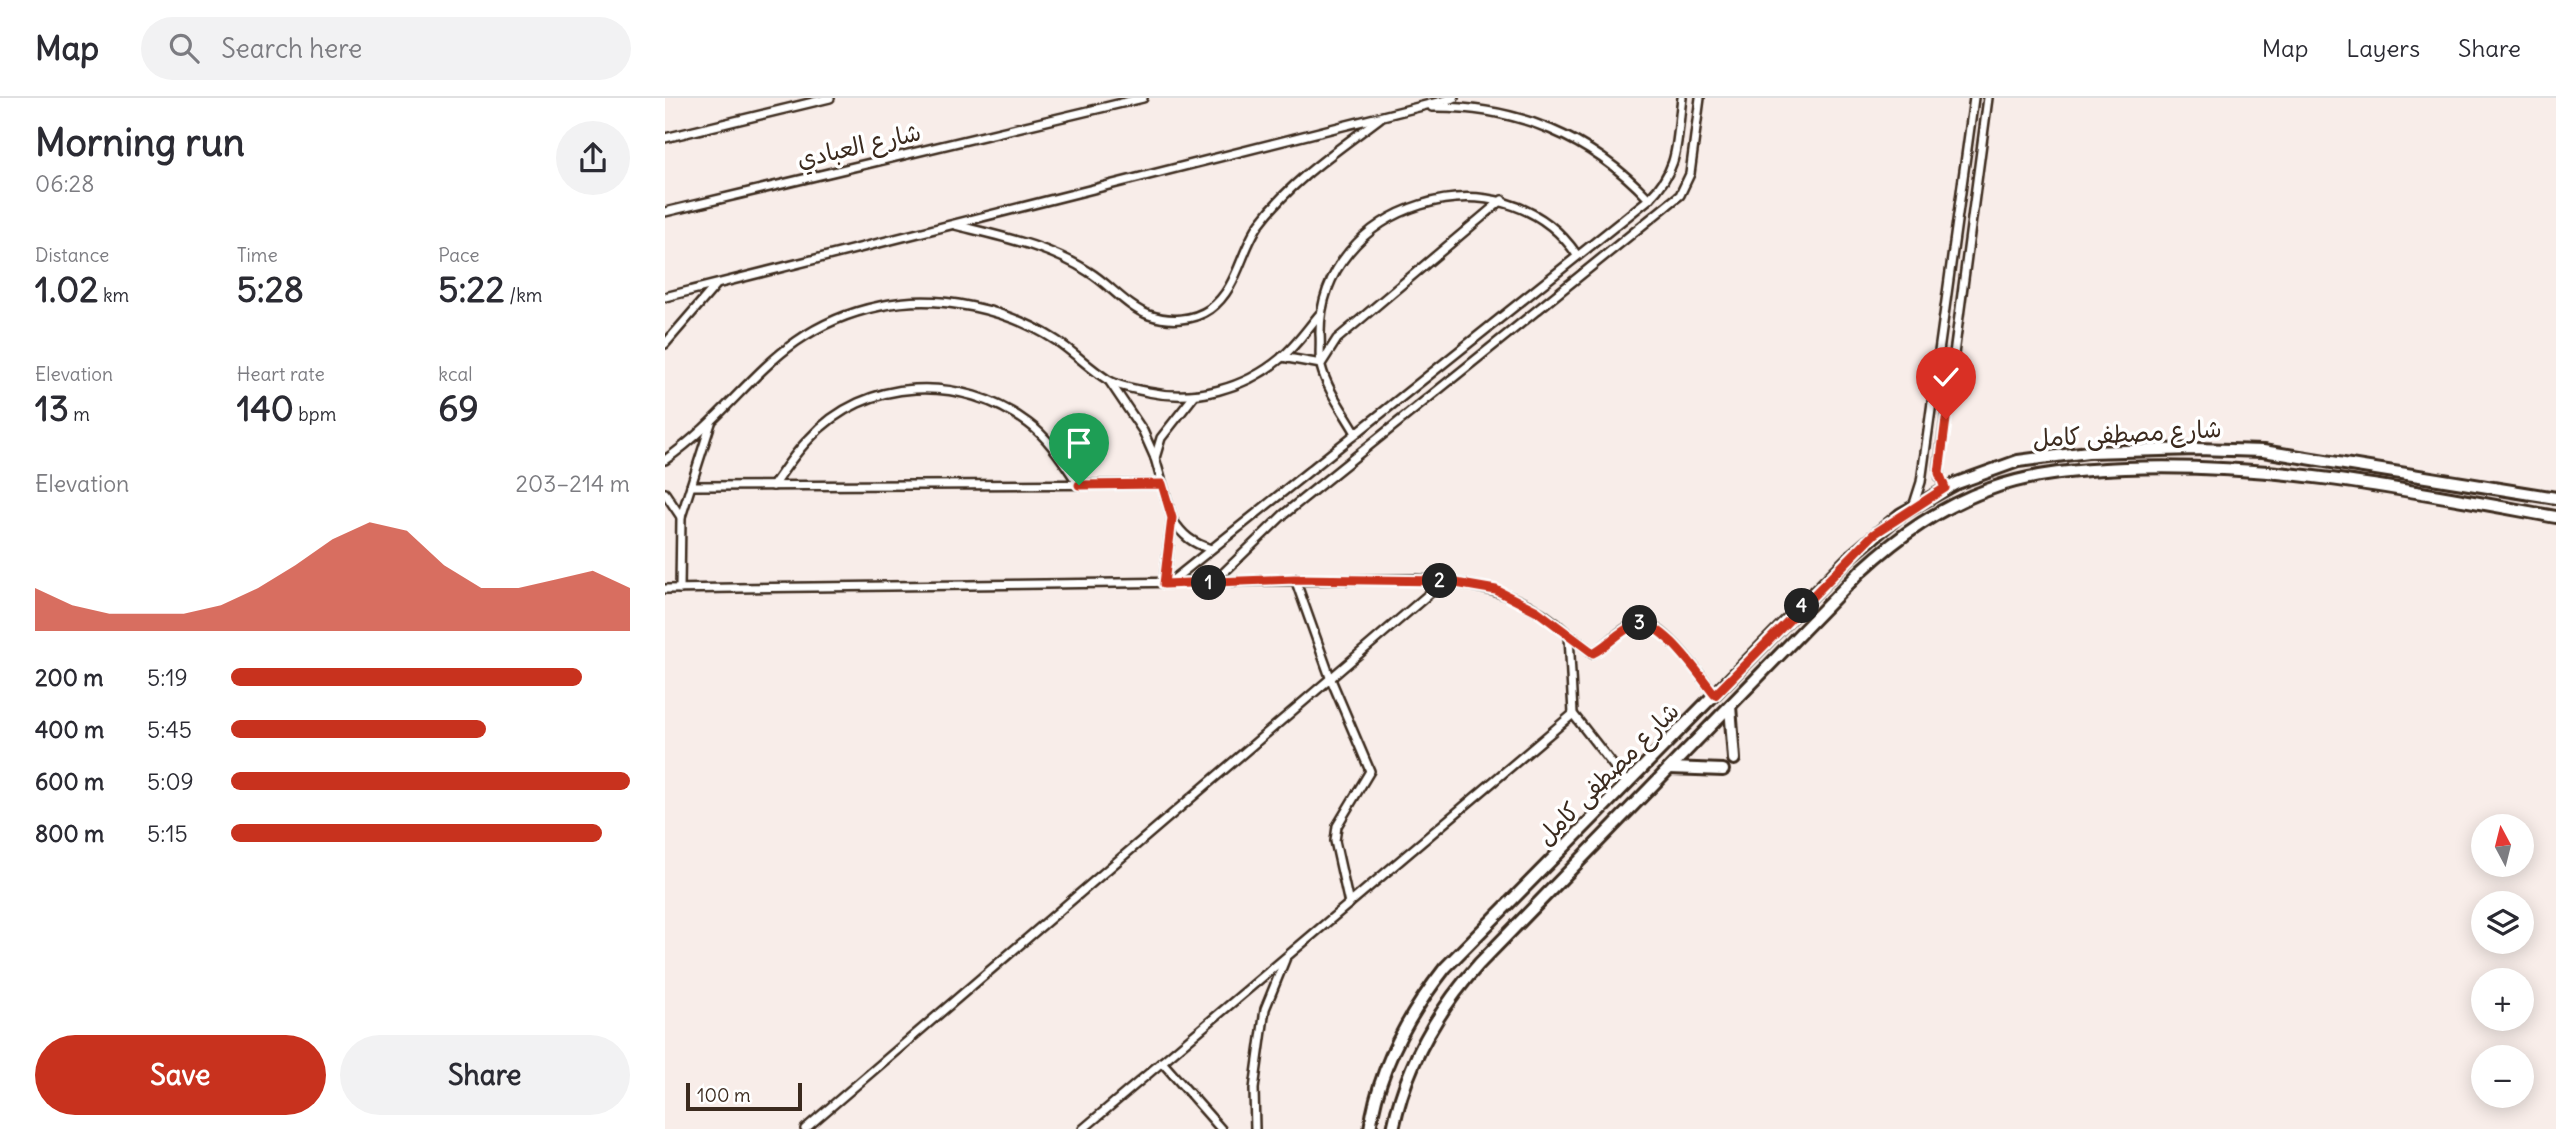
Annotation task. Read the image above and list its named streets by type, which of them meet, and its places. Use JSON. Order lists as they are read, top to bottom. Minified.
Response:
{"streets":{"street":["شارع العبادي","شارع مصطفى كامل"]},"scale_bar":"100 m","north":"top","page":{"header":"Map","search":"Search here","nav":["Map","Layers","Share"],"heading":["Morning run","06:28"],"stats":[["Distance","1.02 km"],["Time","5:28"],["Pace","5:22 /km"],["Elevation","13 m"],["Heart rate","140 bpm"],["kcal","69"]],"chart":["Elevation","203–214 m"],"pins":["2","1","4","3"],"list":[{"name":"200 m","note":"5:19"},{"name":"400 m","note":"5:45"},{"name":"600 m","note":"5:09"},{"name":"800 m","note":"5:15"}],"map_buttons":["+","−"],"buttons":["Save","Share"],"scale":"100 m"}}
